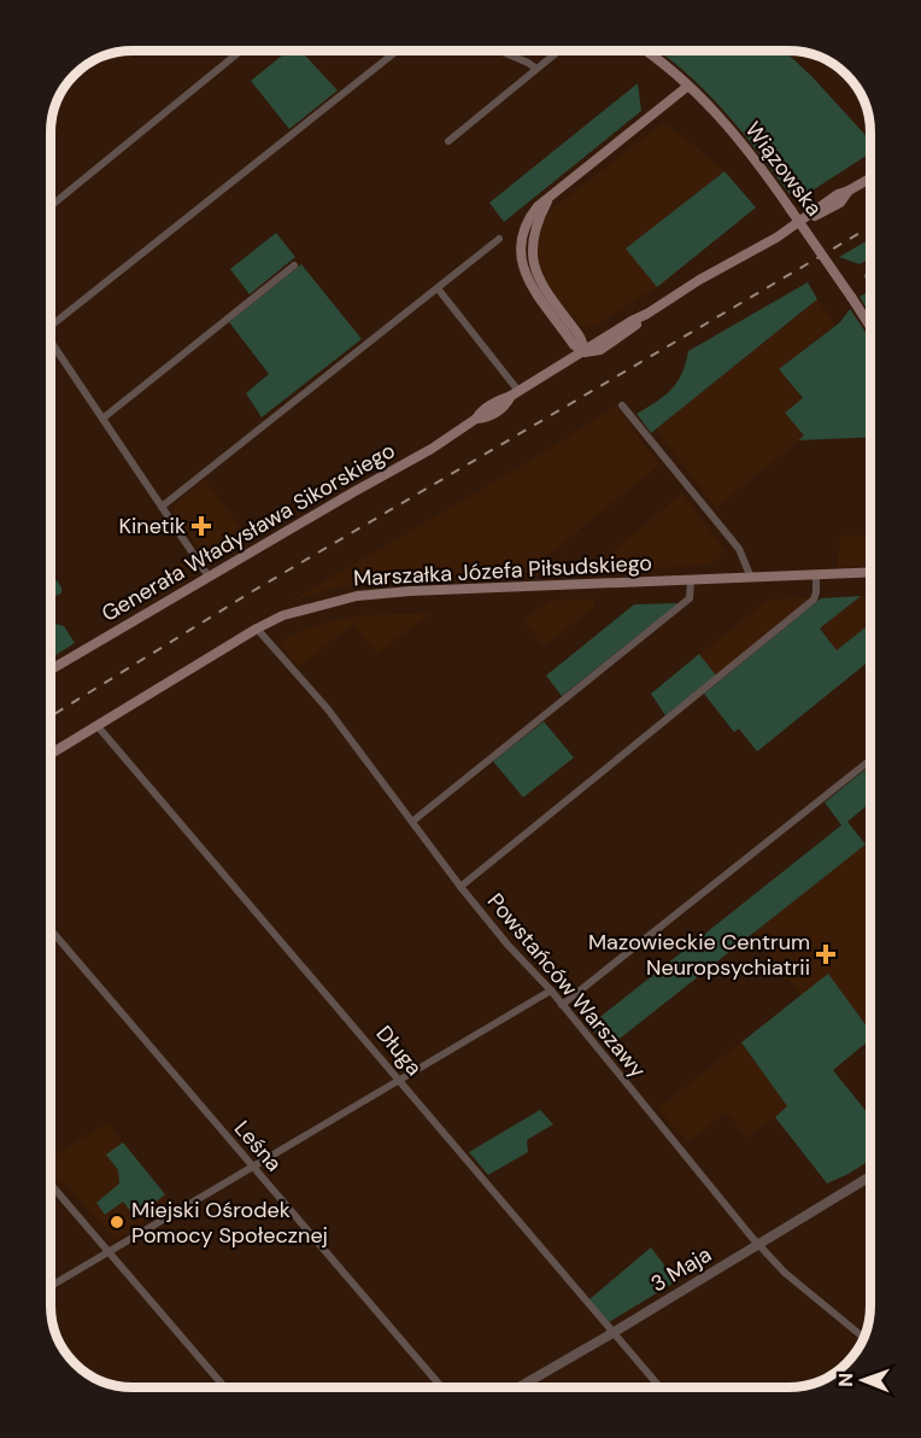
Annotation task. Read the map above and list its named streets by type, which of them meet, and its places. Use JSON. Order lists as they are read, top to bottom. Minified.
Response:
{"streets":{"main road":["Wiązowska","Generała Władysława Sikorskiego","Marszałka Józefa Piłsudskiego"],"street":["Powstańców Warszawy","Długa","Leśna","3 Maja"]},"crossings":[["Marszałka Józefa Piłsudskiego","Powstańców Warszawy"],["Marszałka Józefa Piłsudskiego","Długa"],["Powstańców Warszawy","3 Maja"],["Długa","3 Maja"]],"places":{"health":["Kinetik","Mazowieckie Centrum Neuropsychiatrii"],"other":["Miejski Ośrodek Pomocy Społecznej"]},"north":"left"}
